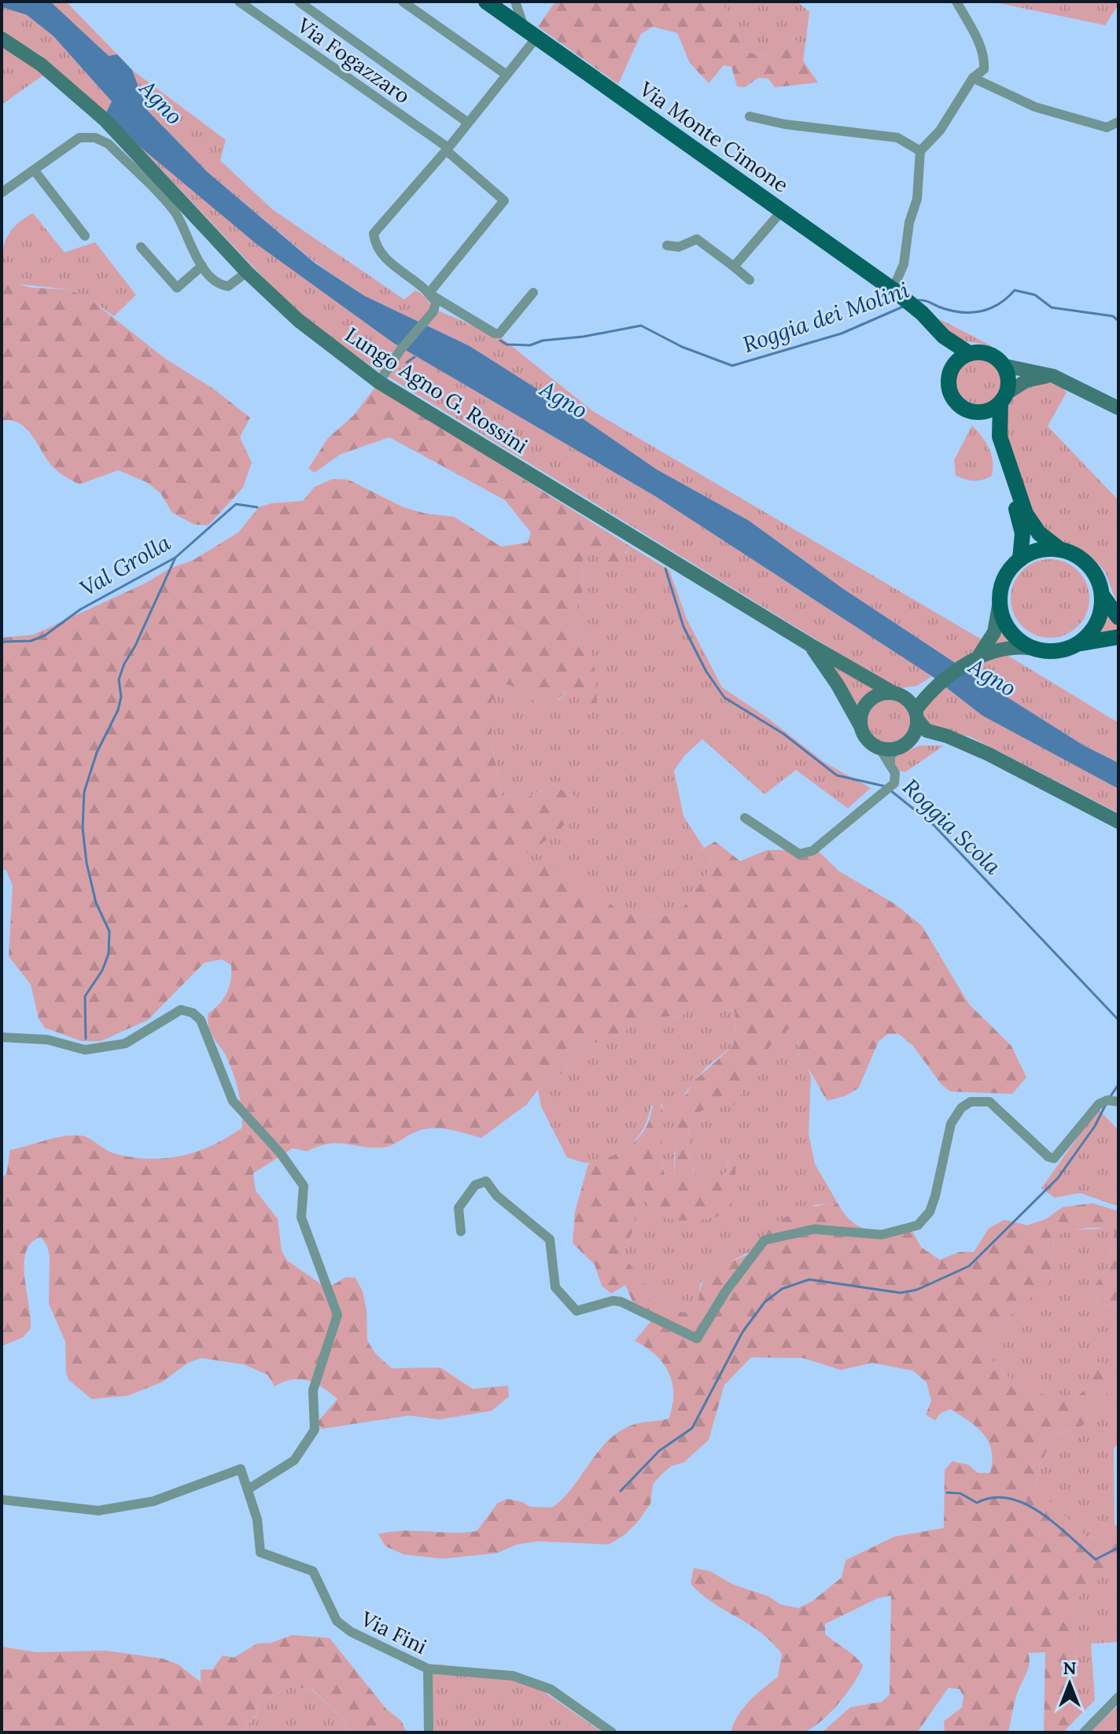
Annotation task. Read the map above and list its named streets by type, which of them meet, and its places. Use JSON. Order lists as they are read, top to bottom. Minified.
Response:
{"streets":{"main road":["Via Monte Cimone","Lungo Agno G. Rossini"],"street":["Via Fogazzaro","Via Fini"]},"water":["Agno","Roggia dei Molini","Val Grolla","Roggia Scola"],"north":"top"}
